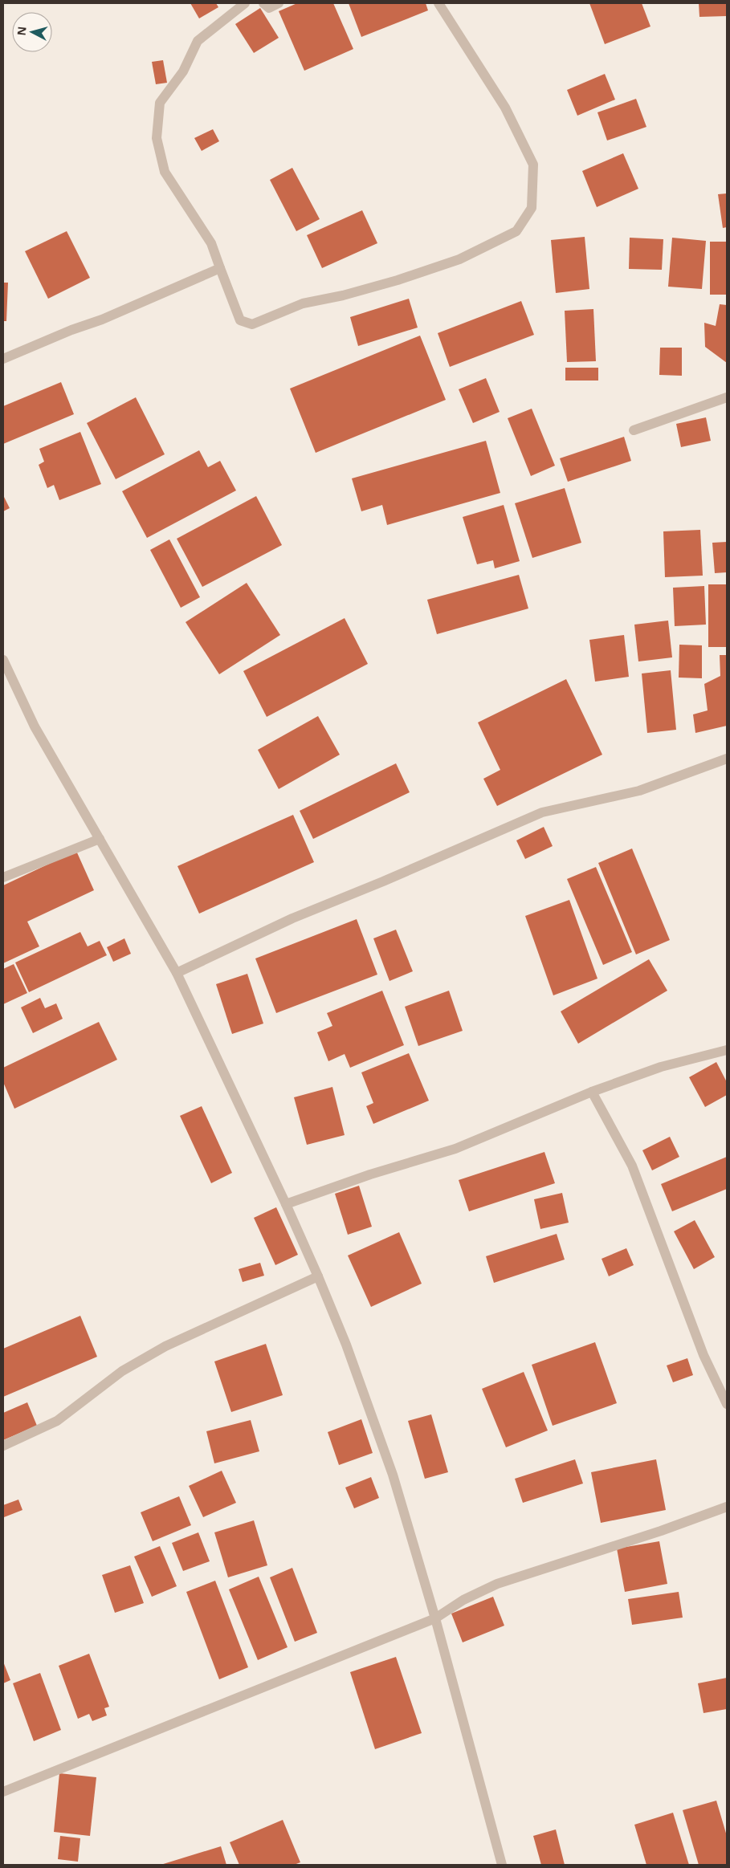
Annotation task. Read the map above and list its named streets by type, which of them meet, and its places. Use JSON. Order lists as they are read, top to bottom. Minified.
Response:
{"north":"left"}
